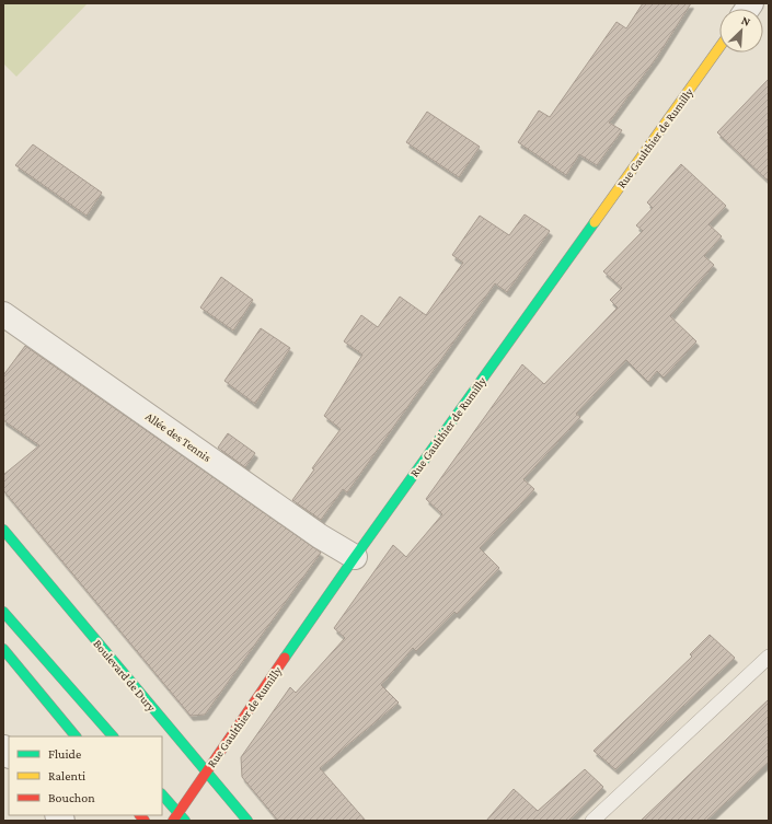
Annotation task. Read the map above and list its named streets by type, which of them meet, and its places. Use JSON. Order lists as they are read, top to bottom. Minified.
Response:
{"streets":{"street":["Rue Gaulthier de Rumilly","Allée des Tennis","Boulevard de Dury"]},"crossings":[["Rue Gaulthier de Rumilly","Allée des Tennis"],["Rue Gaulthier de Rumilly","Boulevard de Dury"]],"legend":["Fluide","Ralenti","Bouchon"],"north":"top right"}
